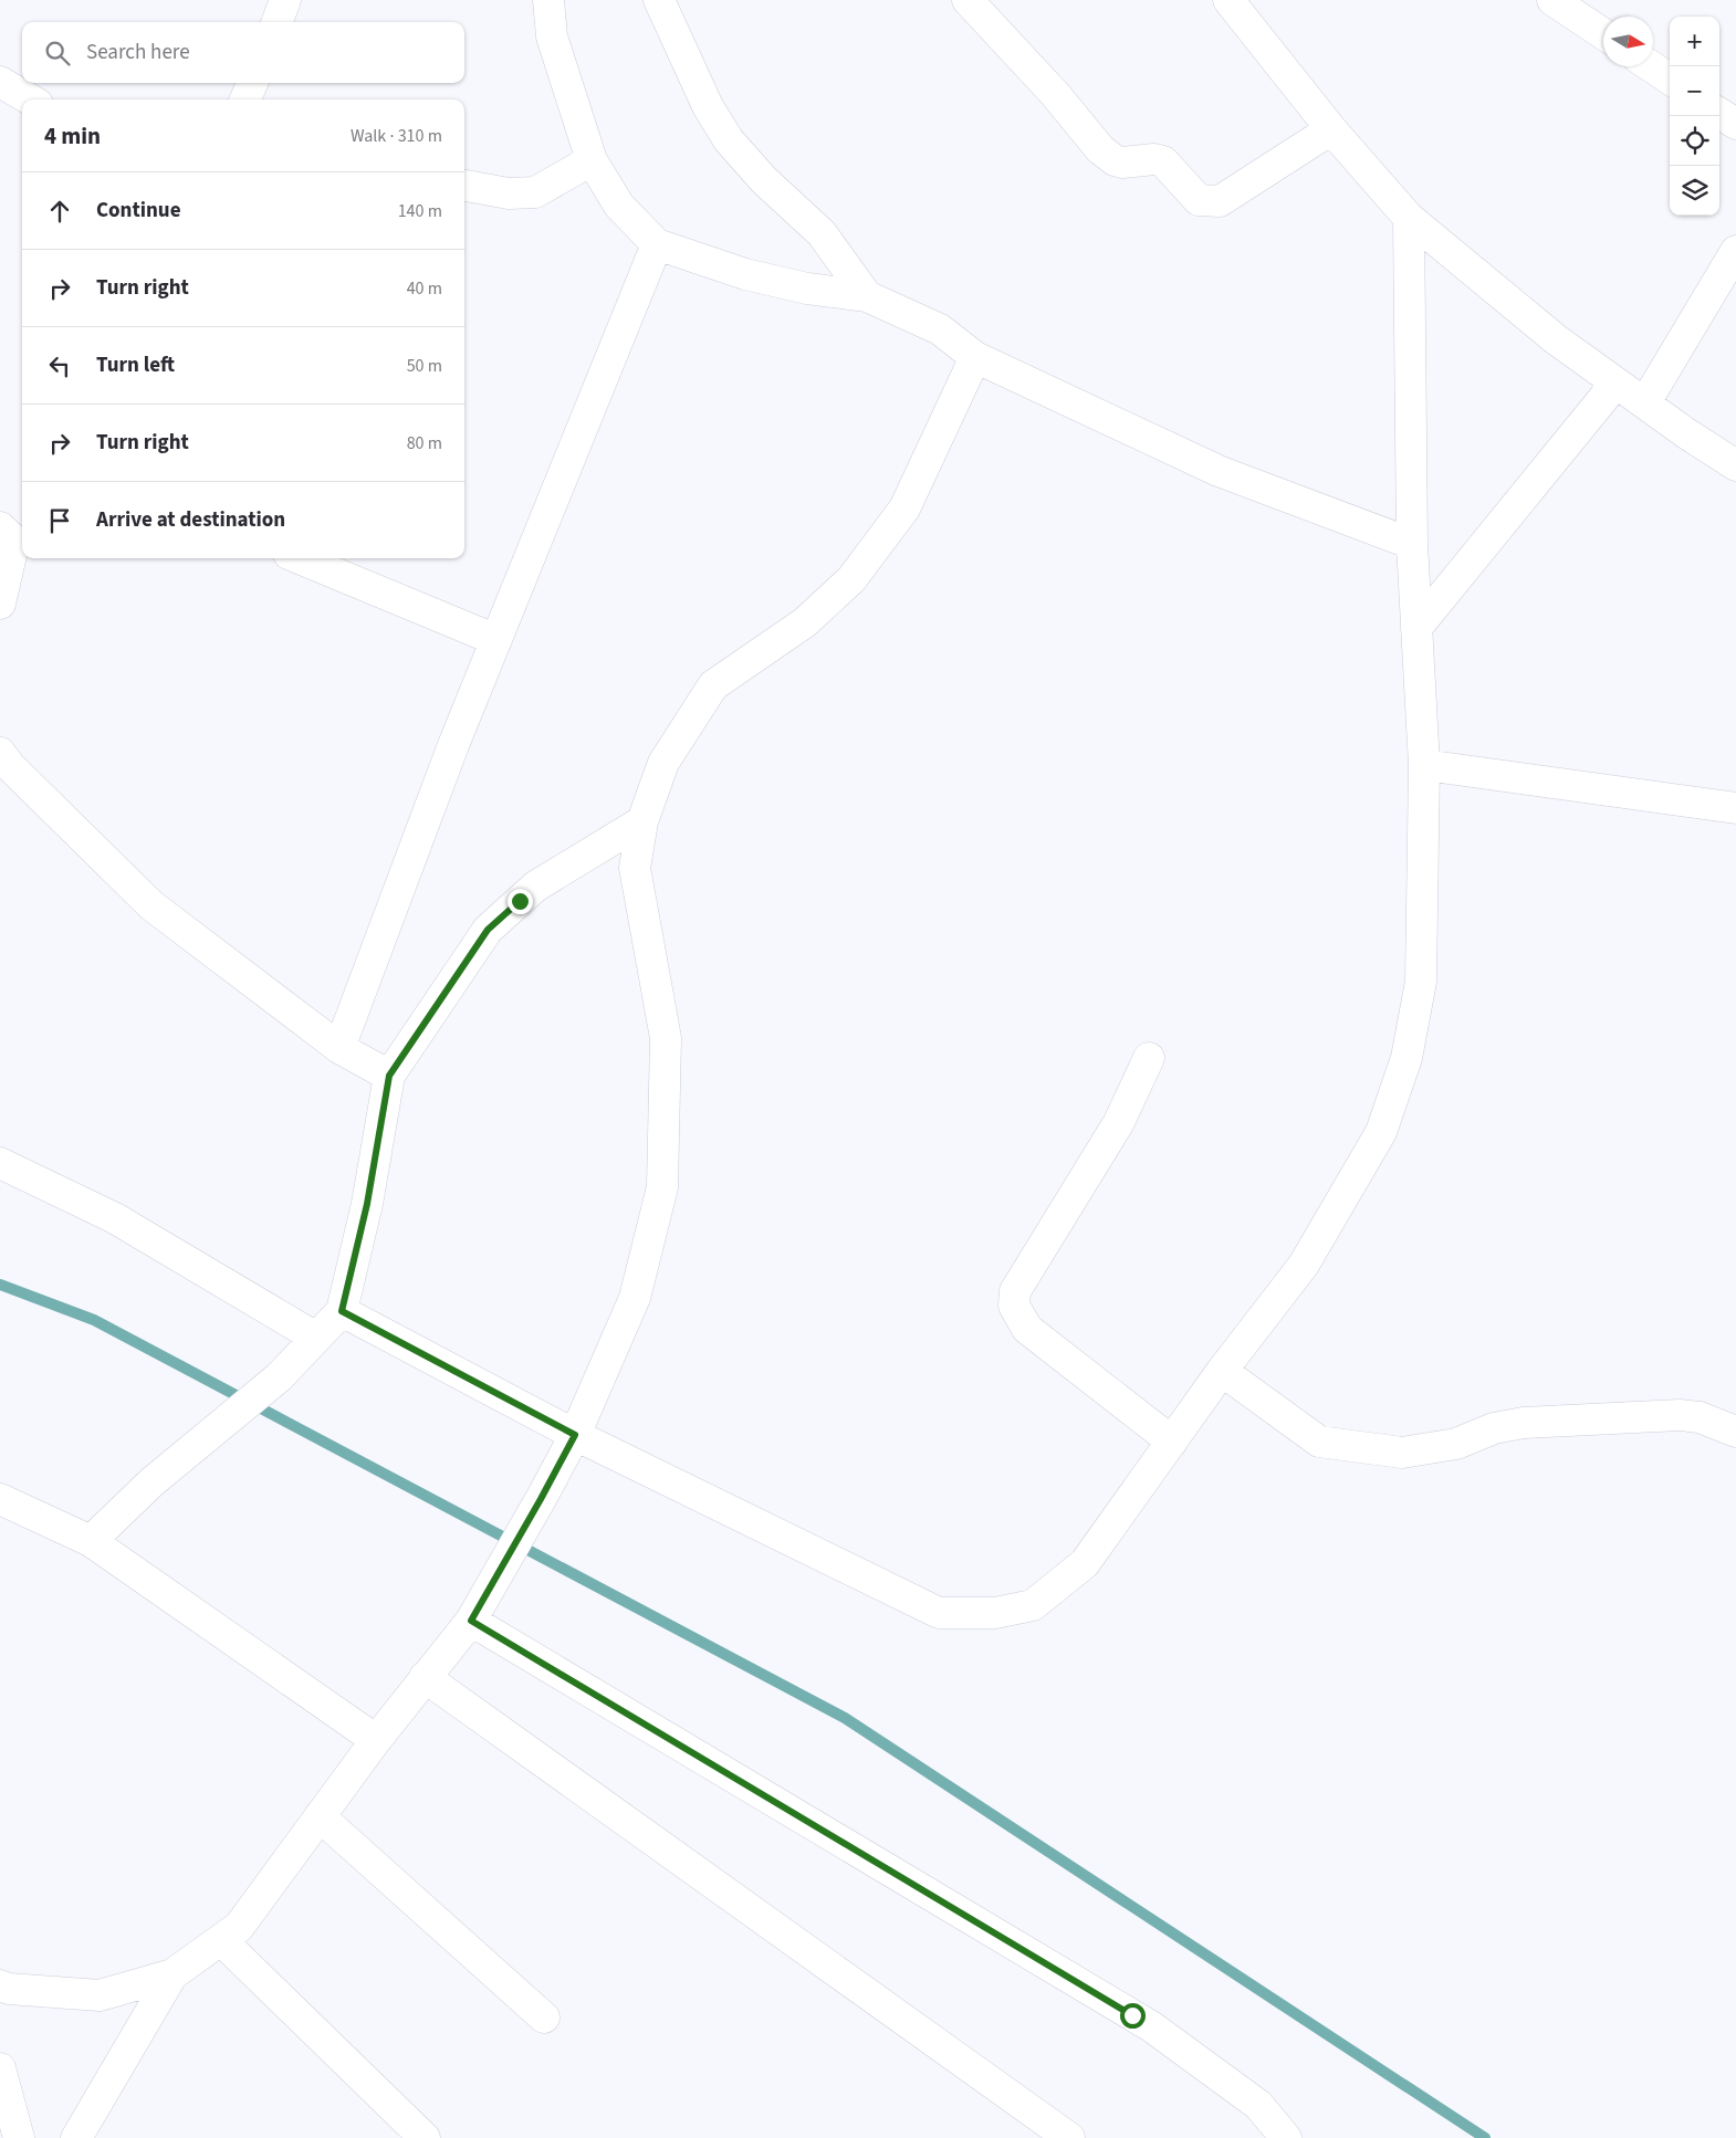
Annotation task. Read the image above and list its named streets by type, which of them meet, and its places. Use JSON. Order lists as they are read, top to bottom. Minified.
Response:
{"north":"right","page":{"map_buttons":["+","−"],"search":"Search here","heading":["4 min","Walk · 310 m"],"list":[["Continue","140 m"],["Turn right","40 m"],["Turn left","50 m"],["Turn right","80 m"],"Arrive at destination"]}}
